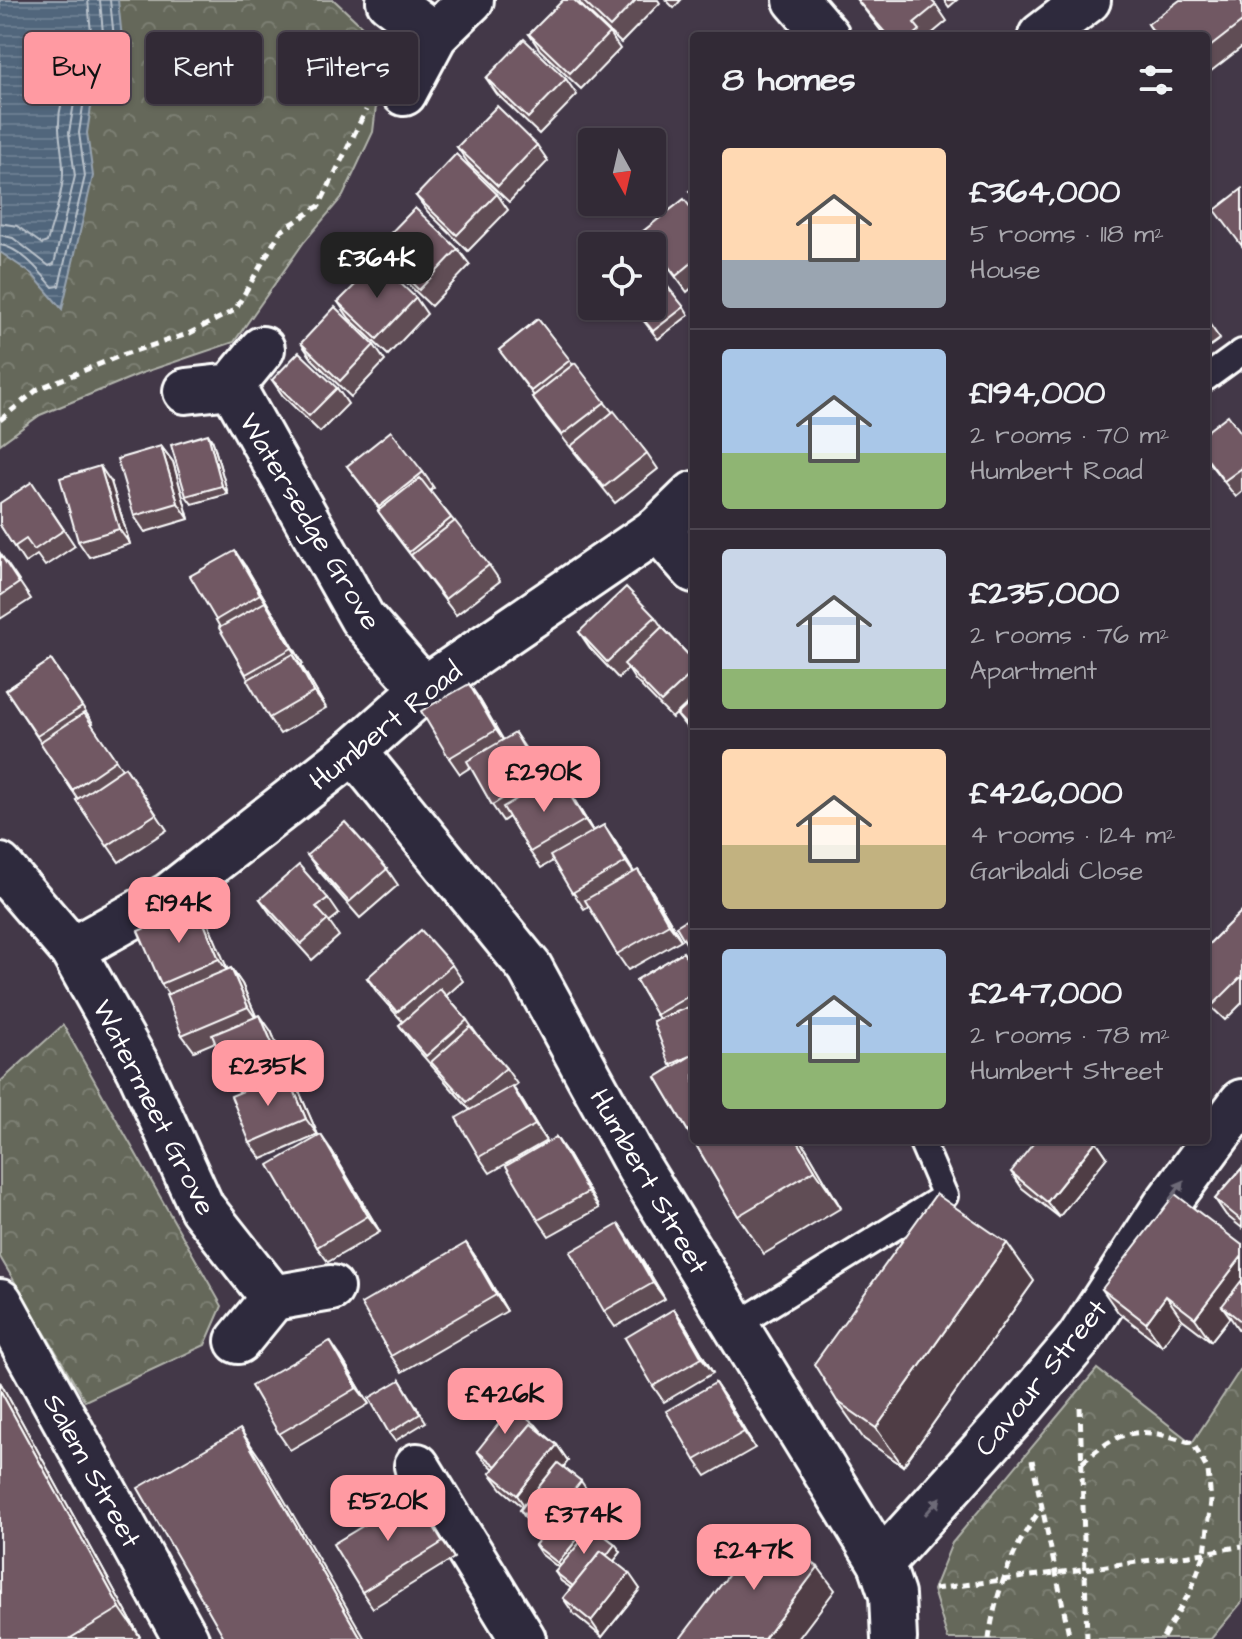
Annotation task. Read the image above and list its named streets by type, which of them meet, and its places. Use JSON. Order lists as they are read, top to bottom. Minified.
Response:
{"streets":{"street":["Watersedge Grove","Humbert Road","Watermeet Grove","Humbert Street","Cavour Street","Salem Street"]},"crossings":[["Watersedge Grove","Humbert Road"],["Humbert Road","Watermeet Grove"],["Humbert Road","Humbert Street"],["Humbert Street","Cavour Street"]],"one_way":["Cavour Street"],"north":"bottom","page":{"chip":["Buy","Rent","Filters"],"heading":"8 homes","list":[{"name":"£364,000","note":"5 rooms · 118 m² · House"},{"name":"£194,000","note":"2 rooms · 70 m² · Humbert Road"},{"name":"£235,000","note":"2 rooms · 76 m² · Apartment"},{"name":"£426,000","note":"4 rooms · 124 m² · Garibaldi Close"},{"name":"£247,000","note":"2 rooms · 78 m² · Humbert Street"}],"price":["£364K","£290K","£194K","£235K","£426K","£520K","£374K","£247K"]}}
